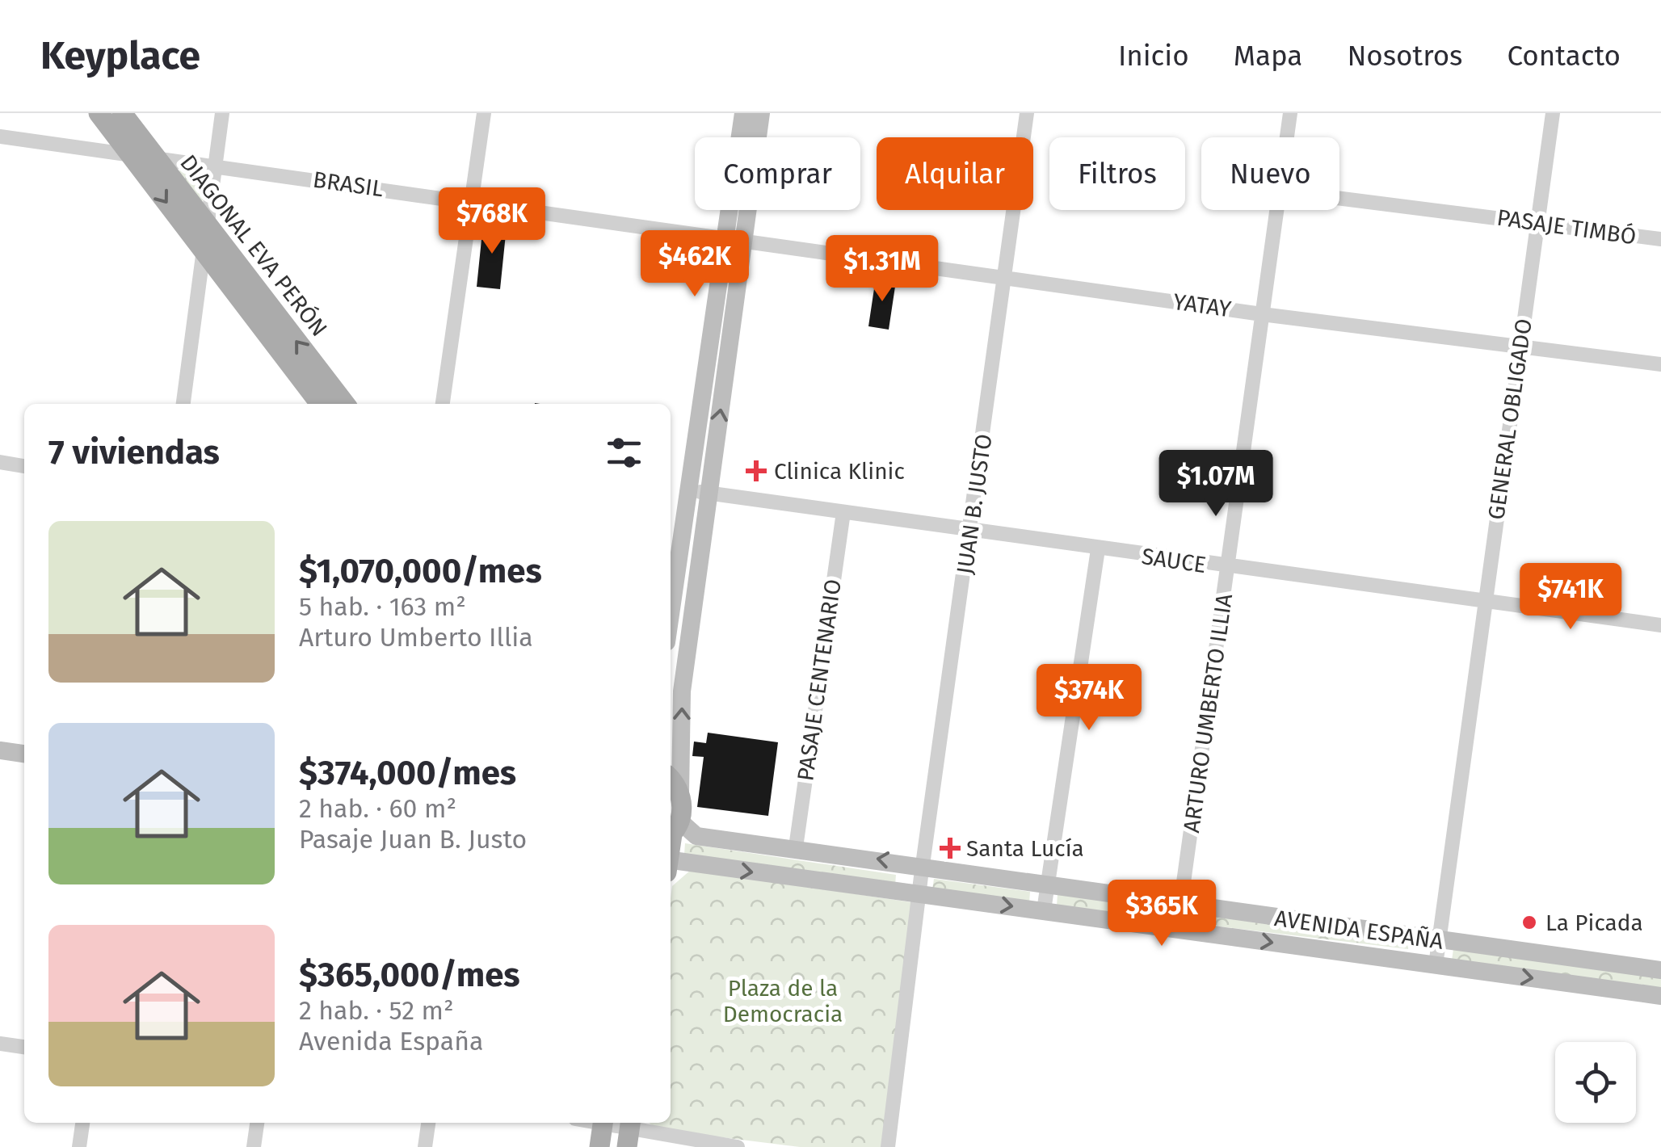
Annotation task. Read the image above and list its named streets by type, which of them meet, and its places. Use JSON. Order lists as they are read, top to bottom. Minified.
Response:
{"streets":{"main road":["DIAGONAL EVA PERÓN","AVENIDA ESPAÑA"],"street":["BRASIL","PASAJE TIMBÓ","YATAY","GENERAL OBLIGADO","JUAN B. JUSTO","SAUCE","PASAJE CENTENARIO","ARTURO UMBERTO ILLIA"]},"crossings":[["BRASIL","DIAGONAL EVA PERÓN"],["BRASIL","YATAY"],["PASAJE TIMBÓ","GENERAL OBLIGADO"],["YATAY","GENERAL OBLIGADO"],["YATAY","JUAN B. JUSTO"],["YATAY","ARTURO UMBERTO ILLIA"],["GENERAL OBLIGADO","SAUCE"],["GENERAL OBLIGADO","AVENIDA ESPAÑA"],["JUAN B. JUSTO","SAUCE"],["JUAN B. JUSTO","AVENIDA ESPAÑA"],["SAUCE","PASAJE CENTENARIO"],["SAUCE","ARTURO UMBERTO ILLIA"],["PASAJE CENTENARIO","AVENIDA ESPAÑA"],["ARTURO UMBERTO ILLIA","AVENIDA ESPAÑA"]],"parks":["Plaza de la Democracia"],"places":{"health":["Clinica Klinic","Santa Lucía"],"other":["La Picada"]},"page":{"header":"Keyplace","nav":["Inicio","Mapa","Nosotros","Contacto"],"chip":["Comprar","Alquilar","Filtros","Nuevo"],"price":["$768K","$462K","$1.31M","$1.07M","$741K","$374K","$365K"],"heading":"7 viviendas","list":[{"name":"$1,070,000/mes","note":"5 hab. · 163 m² · Arturo Umberto Illia"},{"name":"$374,000/mes","note":"2 hab. · 60 m² · Pasaje Juan B. Justo"},{"name":"$365,000/mes","note":"2 hab. · 52 m² · Avenida España"}]}}
